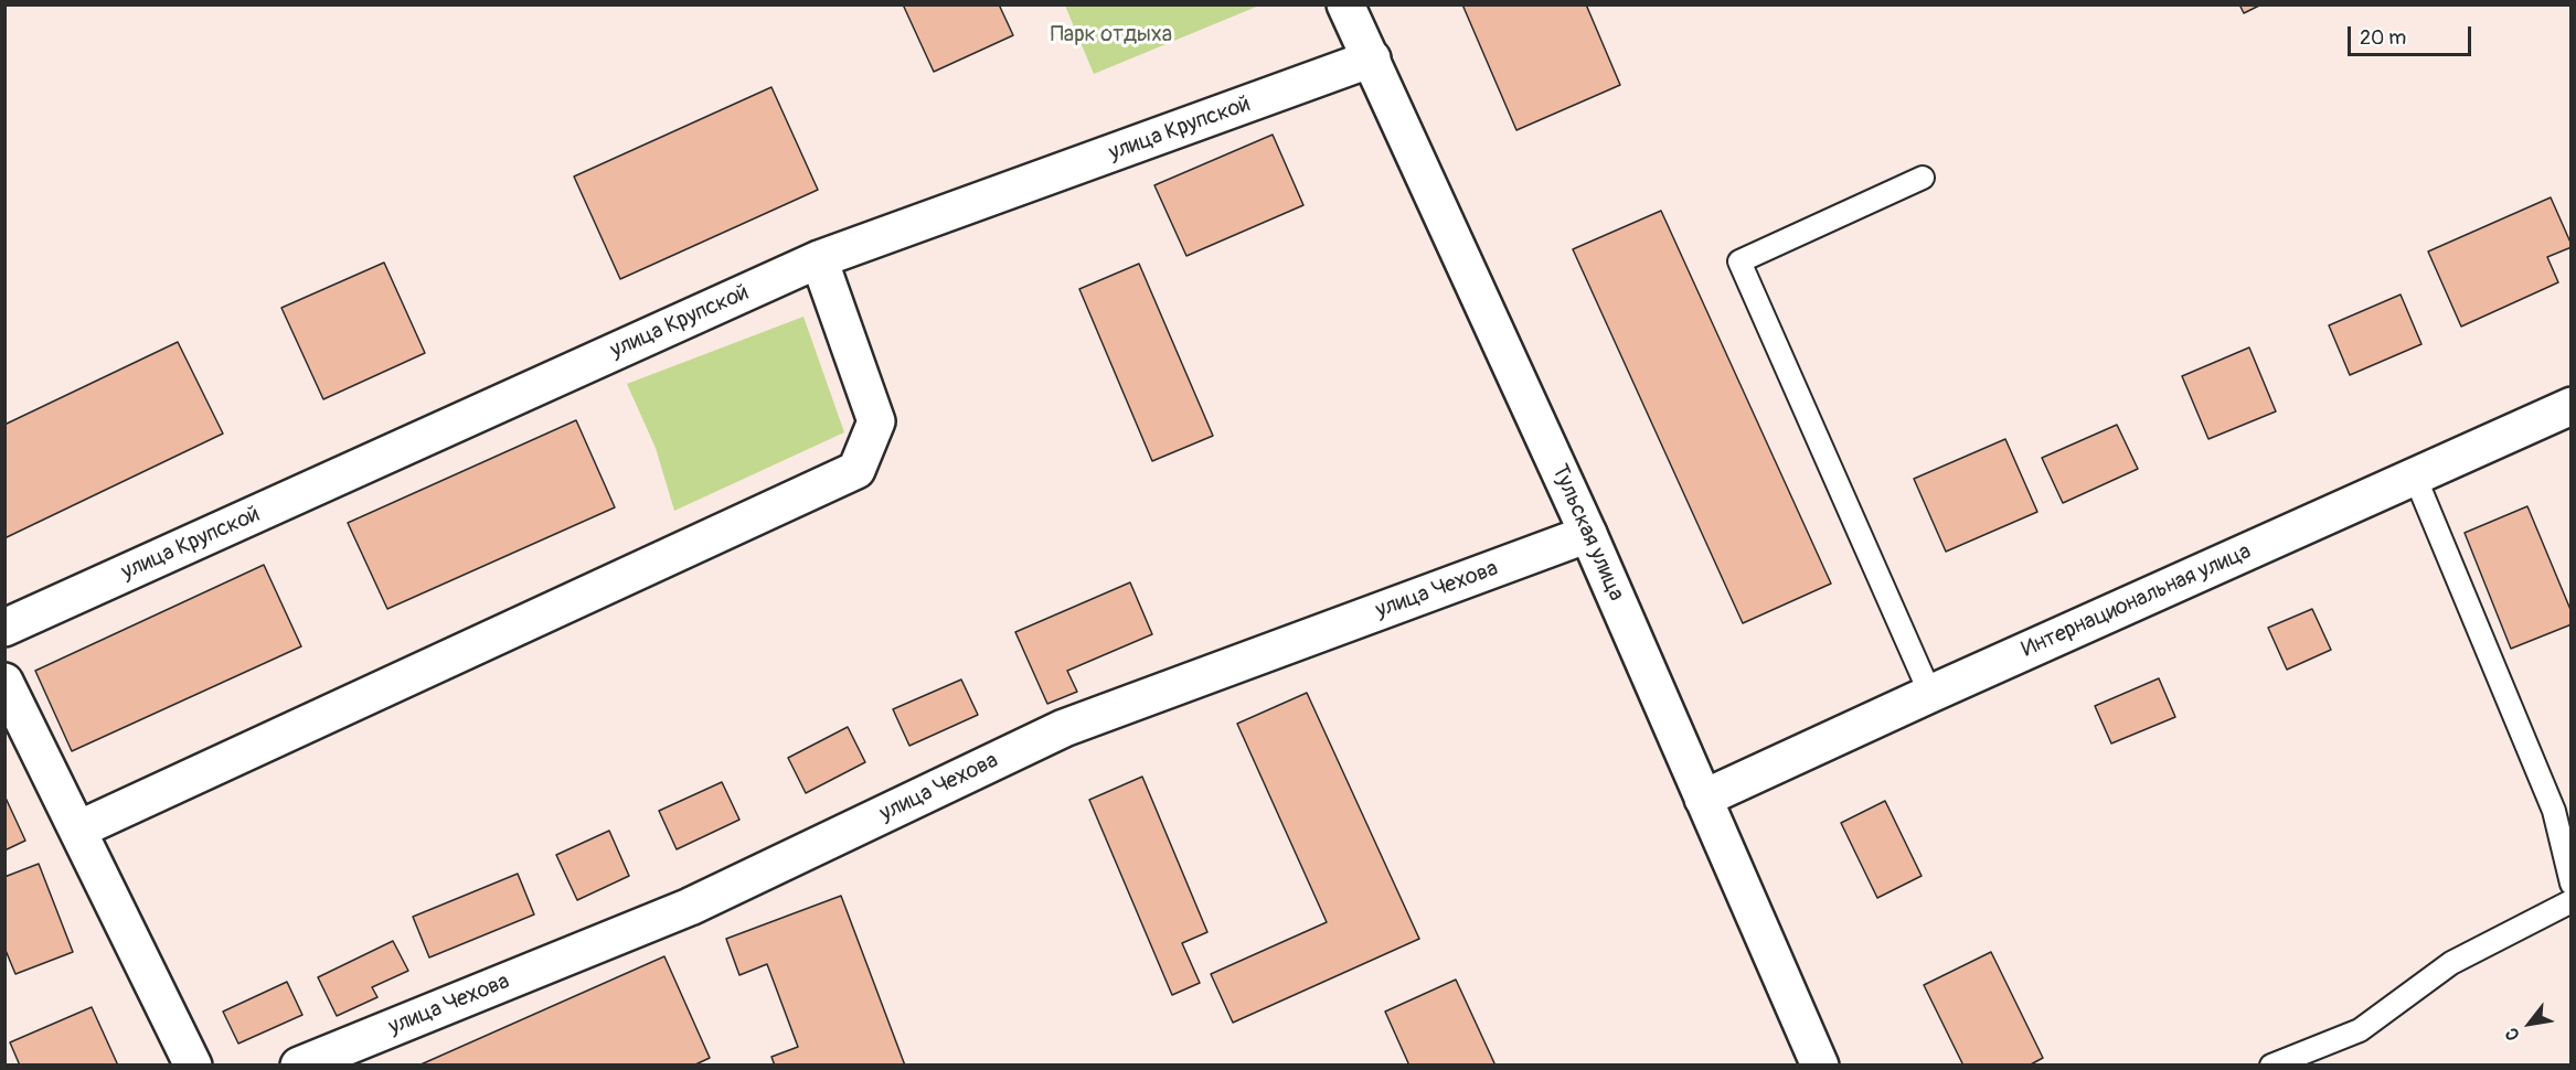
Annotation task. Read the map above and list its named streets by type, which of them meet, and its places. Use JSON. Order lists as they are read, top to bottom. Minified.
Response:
{"streets":{"street":["улица Крупской","Тульская улица","улица Чехова","Интернациональная улица"]},"crossings":[["улица Крупской","Тульская улица"],["Тульская улица","улица Чехова"],["Тульская улица","Интернациональная улица"]],"parks":["Парк отдыха"],"scale_bar":"20 m","north":"bottom left"}
